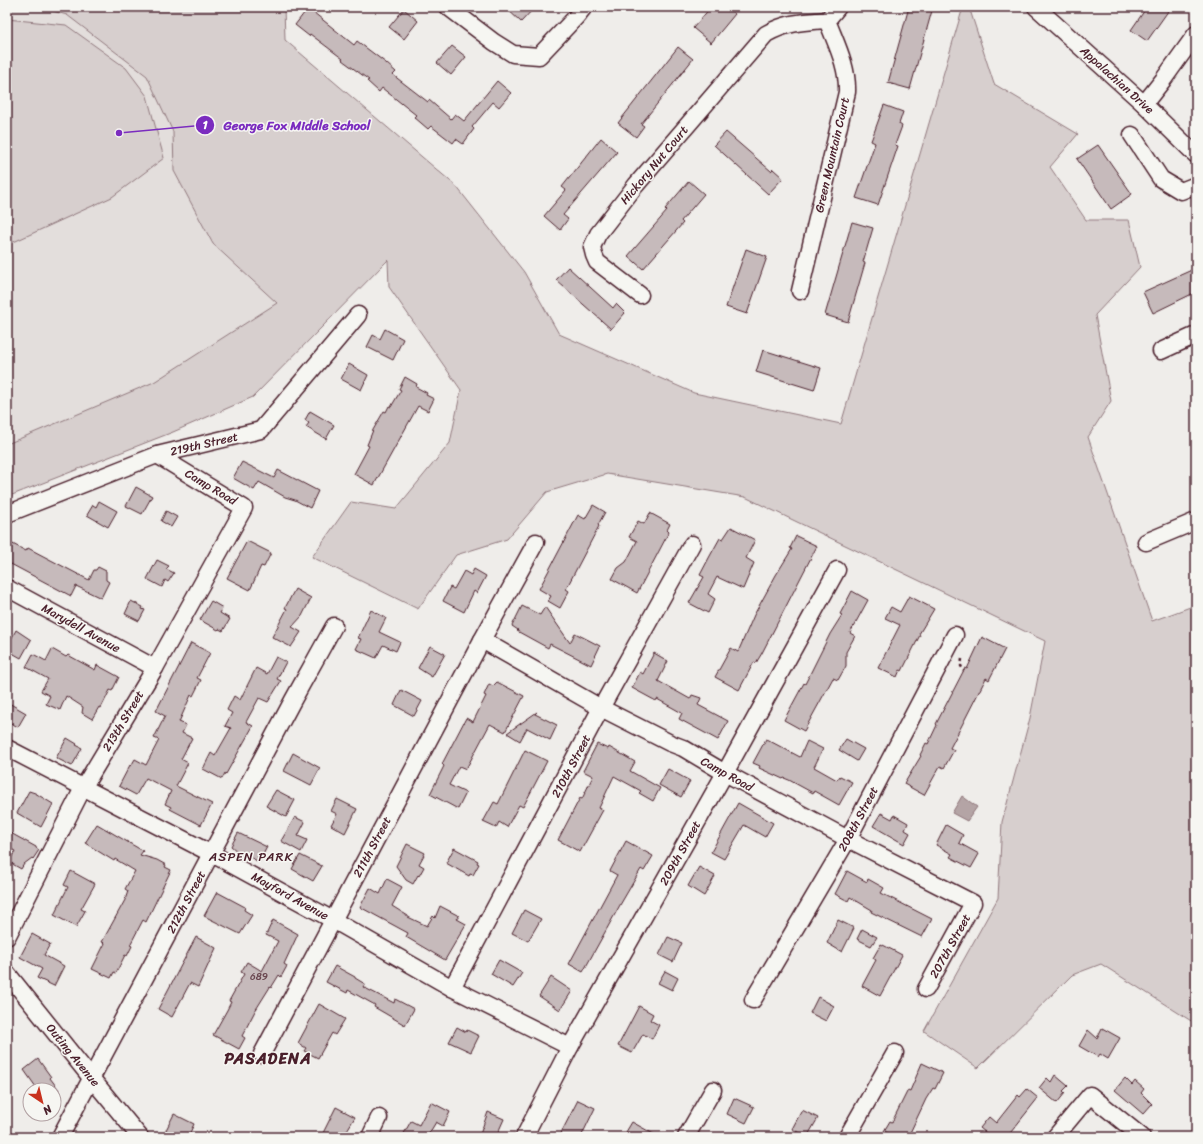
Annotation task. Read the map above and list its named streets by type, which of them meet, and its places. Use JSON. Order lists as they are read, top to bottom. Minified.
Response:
{"streets":{"street":["Appalachian Drive","Green Mountain Court","Hickory Nut Court","219th Street","Camp Road","Marydell Avenue","213th Street","210th Street","208th Street","211th Street","209th Street","Mayford Avenue","212th Street","207th Street","Outing Avenue"]},"crossings":[["Green Mountain Court","Hickory Nut Court"],["219th Street","Camp Road"],["Camp Road","213th Street"],["Camp Road","210th Street"],["Camp Road","208th Street"],["Camp Road","211th Street"],["Camp Road","209th Street"],["Camp Road","207th Street"],["Marydell Avenue","213th Street"],["213th Street","Mayford Avenue"],["210th Street","Mayford Avenue"],["211th Street","Mayford Avenue"],["209th Street","Mayford Avenue"],["Mayford Avenue","212th Street"],["212th Street","Outing Avenue"]],"districts":["ASPEN PARK","PASADENA"],"places":["George Fox Middle School"],"house_numbers":["689"],"north":"bottom right"}
